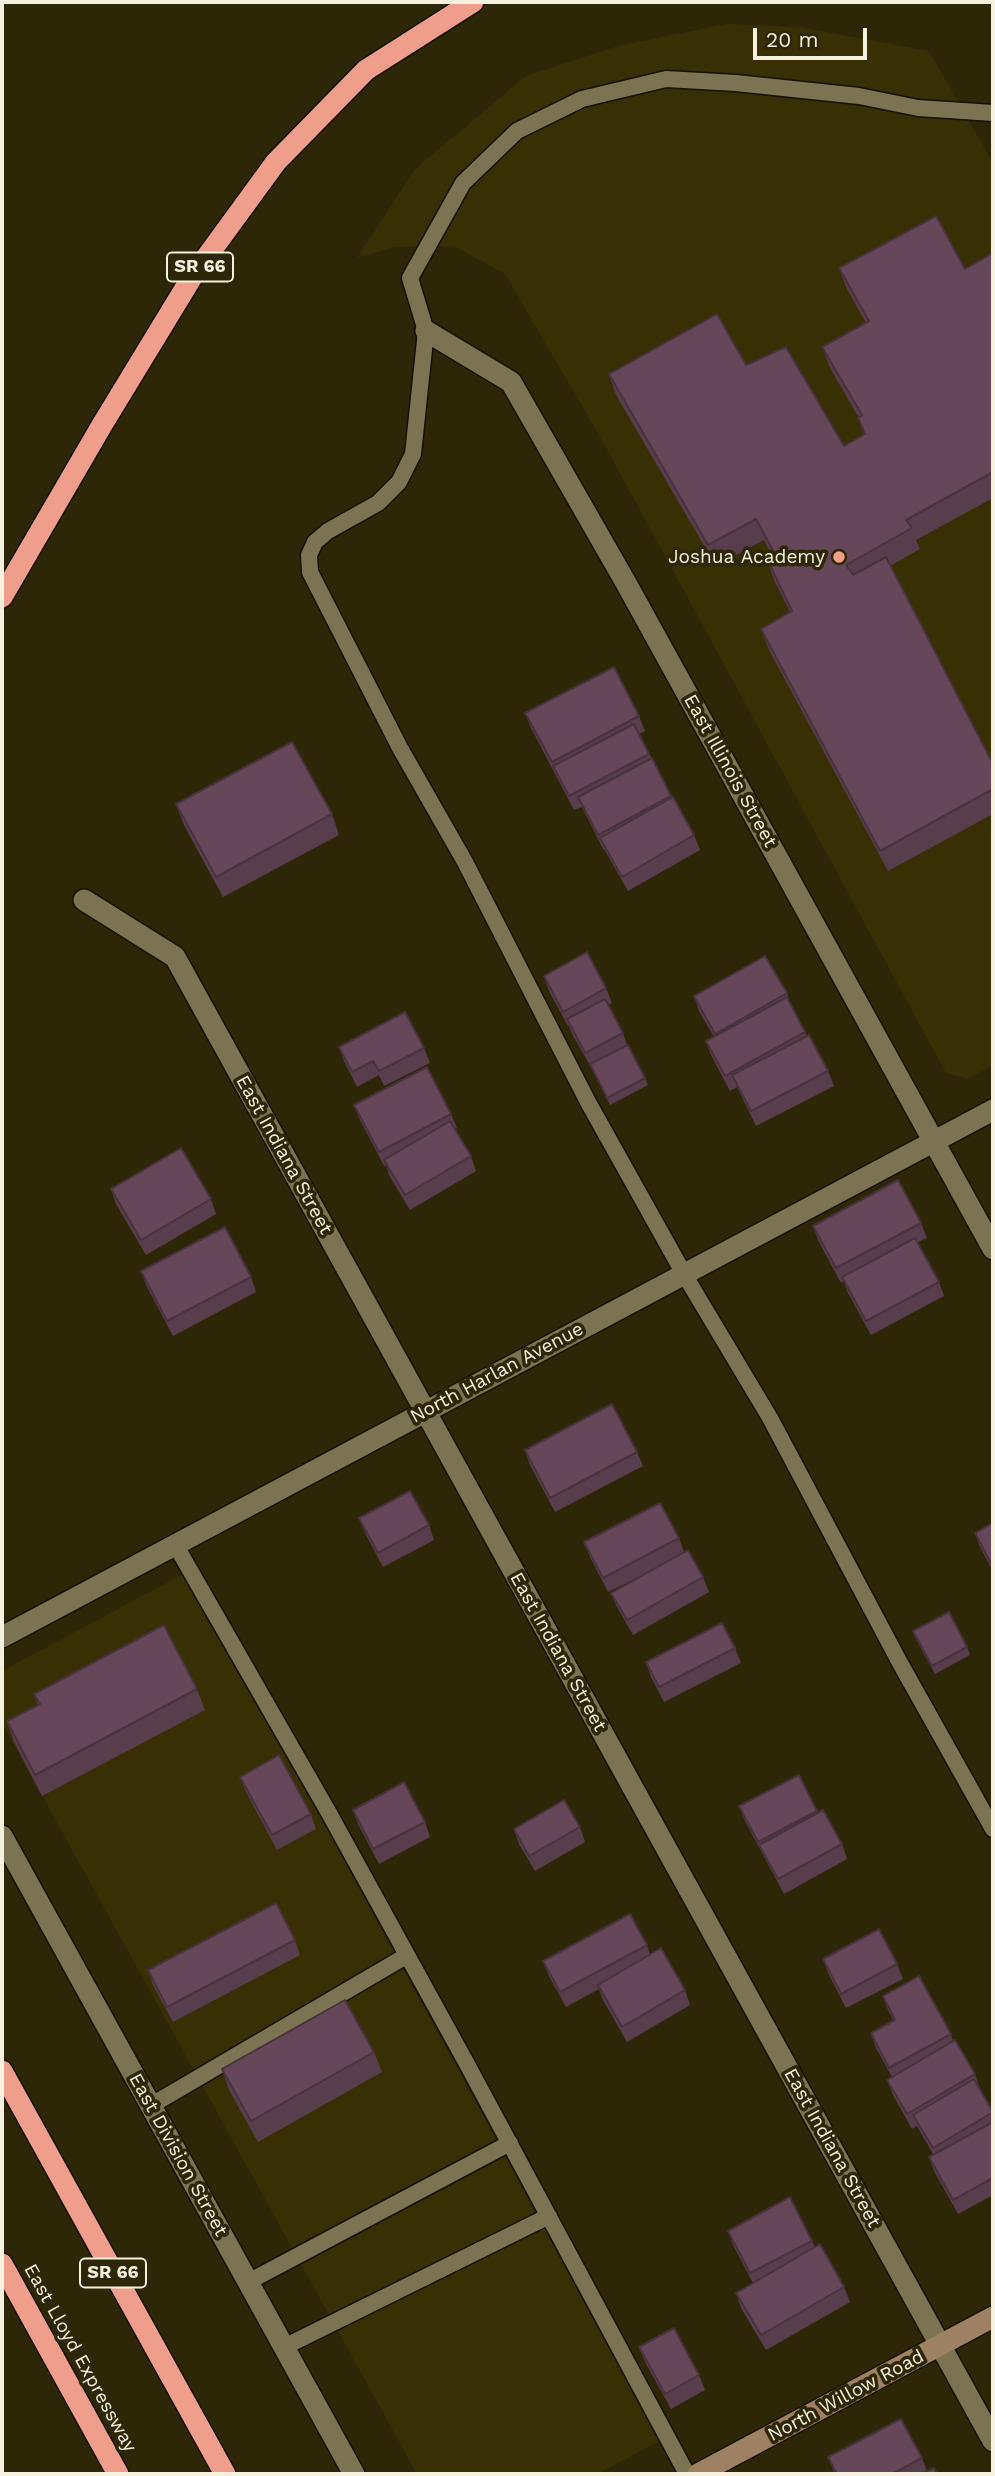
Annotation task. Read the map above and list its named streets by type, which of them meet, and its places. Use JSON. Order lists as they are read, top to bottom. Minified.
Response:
{"streets":{"highway":["SR 66","East Lloyd Expressway"],"street":["East Illinois Street","East Indiana Street","North Harlan Avenue","East Division Street","North Willow Road"]},"crossings":[["East Illinois Street","North Harlan Avenue"],["East Indiana Street","North Harlan Avenue"],["East Indiana Street","North Willow Road"]],"places":["Joshua Academy"],"scale_bar":"20 m"}
